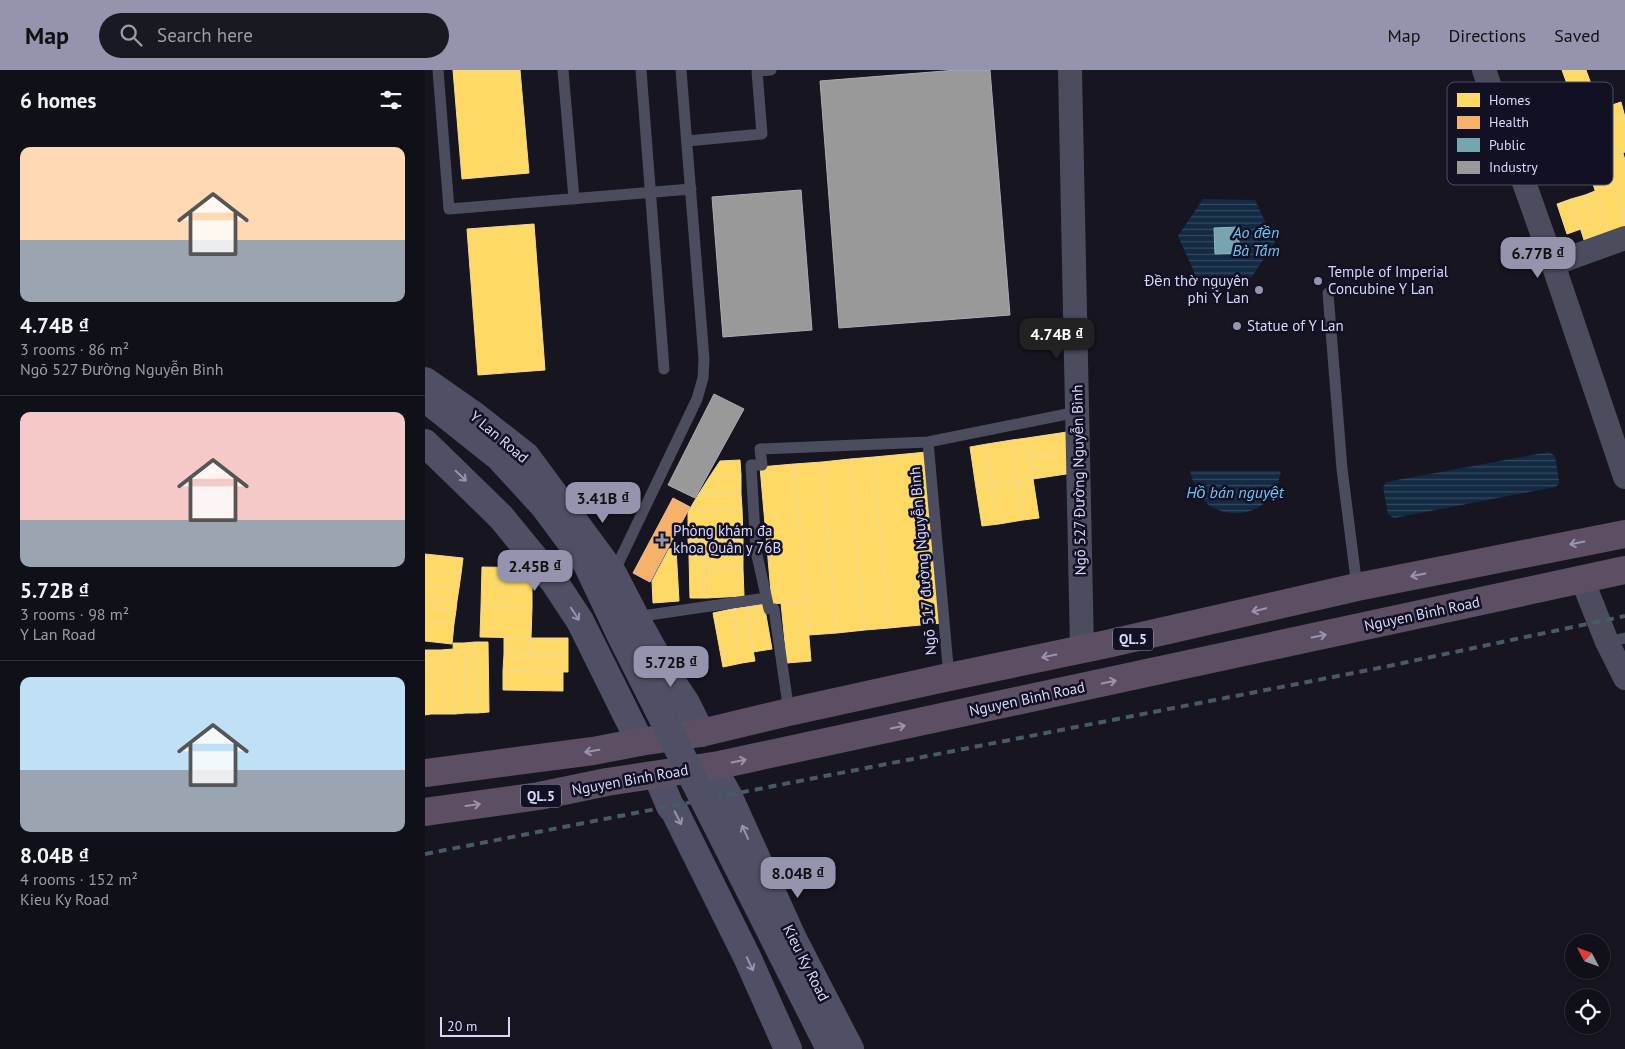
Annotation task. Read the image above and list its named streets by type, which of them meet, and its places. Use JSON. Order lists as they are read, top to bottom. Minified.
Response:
{"streets":{"highway":["Nguyen Binh Road","QL.5"],"main road":["Y Lan Road","Kieu Ky Road"],"street":["Ngõ 527 Đường Nguyễn Bình"],"lane":["Ngõ 517 đường Nguyễn Bình"]},"crossings":[["Y Lan Road","QL.5"],["Ngõ 527 Đường Nguyễn Bình","QL.5"],["Ngõ 517 đường Nguyễn Bình","QL.5"],["Nguyen Binh Road","Kieu Ky Road"]],"water":["Ao đền Bà Tấm","Hồ bán nguyệt"],"places":{"other":["Temple of Imperial Concubine Y Lan","Đền thờ nguyên phi Ỷ Lan","Statue of Y Lan"],"health":["Phòng khám đa khoa Quân y 76B"]},"legend":["Homes","Health","Public","Industry"],"scale_bar":"20 m","north":"top left","page":{"header":"Map","search":"Search here","nav":["Map","Directions","Saved"],"heading":"6 homes","list":[{"name":"4.74B ₫","note":"3 rooms · 86 m² · Ngõ 527 Đường Nguyễn Bình"},{"name":"5.72B ₫","note":"3 rooms · 98 m² · Y Lan Road"},{"name":"8.04B ₫","note":"4 rooms · 152 m² · Kieu Ky Road"}],"price":["6.77B ₫","4.74B ₫","3.41B ₫","2.45B ₫","5.72B ₫","8.04B ₫"],"scale":"20 m"}}
